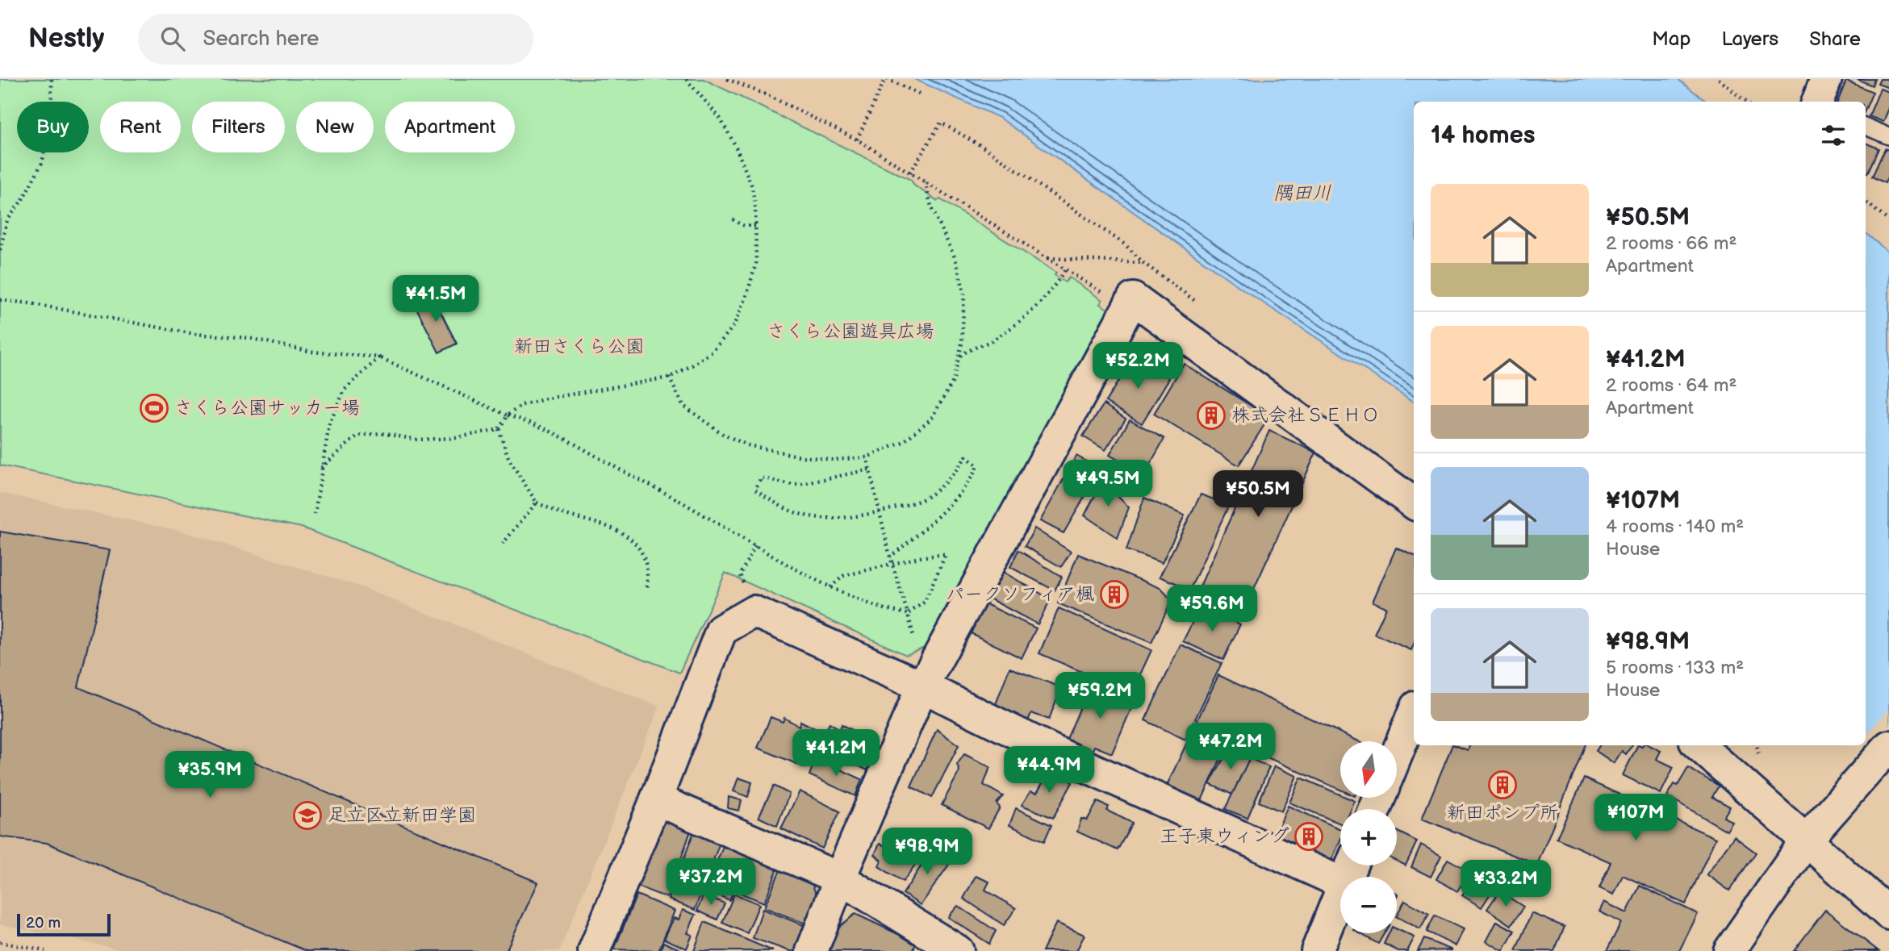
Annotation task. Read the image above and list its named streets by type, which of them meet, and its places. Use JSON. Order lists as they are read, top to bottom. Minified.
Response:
{"water":["隅田川"],"parks":["さくら公園遊具広場","新田さくら公園"],"places":{"sports":["さくら公園サッカー場"],"building":["株式会社ＳＥＨＯ","パークソフィア楓","新田ポンプ所","王子東ウィング"],"school or university":["足立区立新田学園"]},"scale_bar":"20 m","north":"bottom","page":{"header":"Nestly","search":"Search here","nav":["Map","Layers","Share"],"chip":["Buy","Rent","Filters","New","Apartment"],"heading":"14 homes","list":[{"name":"¥50.5M","note":"2 rooms · 66 m² · Apartment"},{"name":"¥41.2M","note":"2 rooms · 64 m² · Apartment"},{"name":"¥107M","note":"4 rooms · 140 m² · House"},{"name":"¥98.9M","note":"5 rooms · 133 m² · House"}],"price":["¥41.5M","¥52.2M","¥49.5M","¥50.5M","¥59.6M","¥59.2M","¥47.2M","¥41.2M","¥44.9M","¥35.9M","¥107M","¥98.9M","¥37.2M","¥33.2M"],"map_buttons":["+","−"],"scale":"20 m"}}
